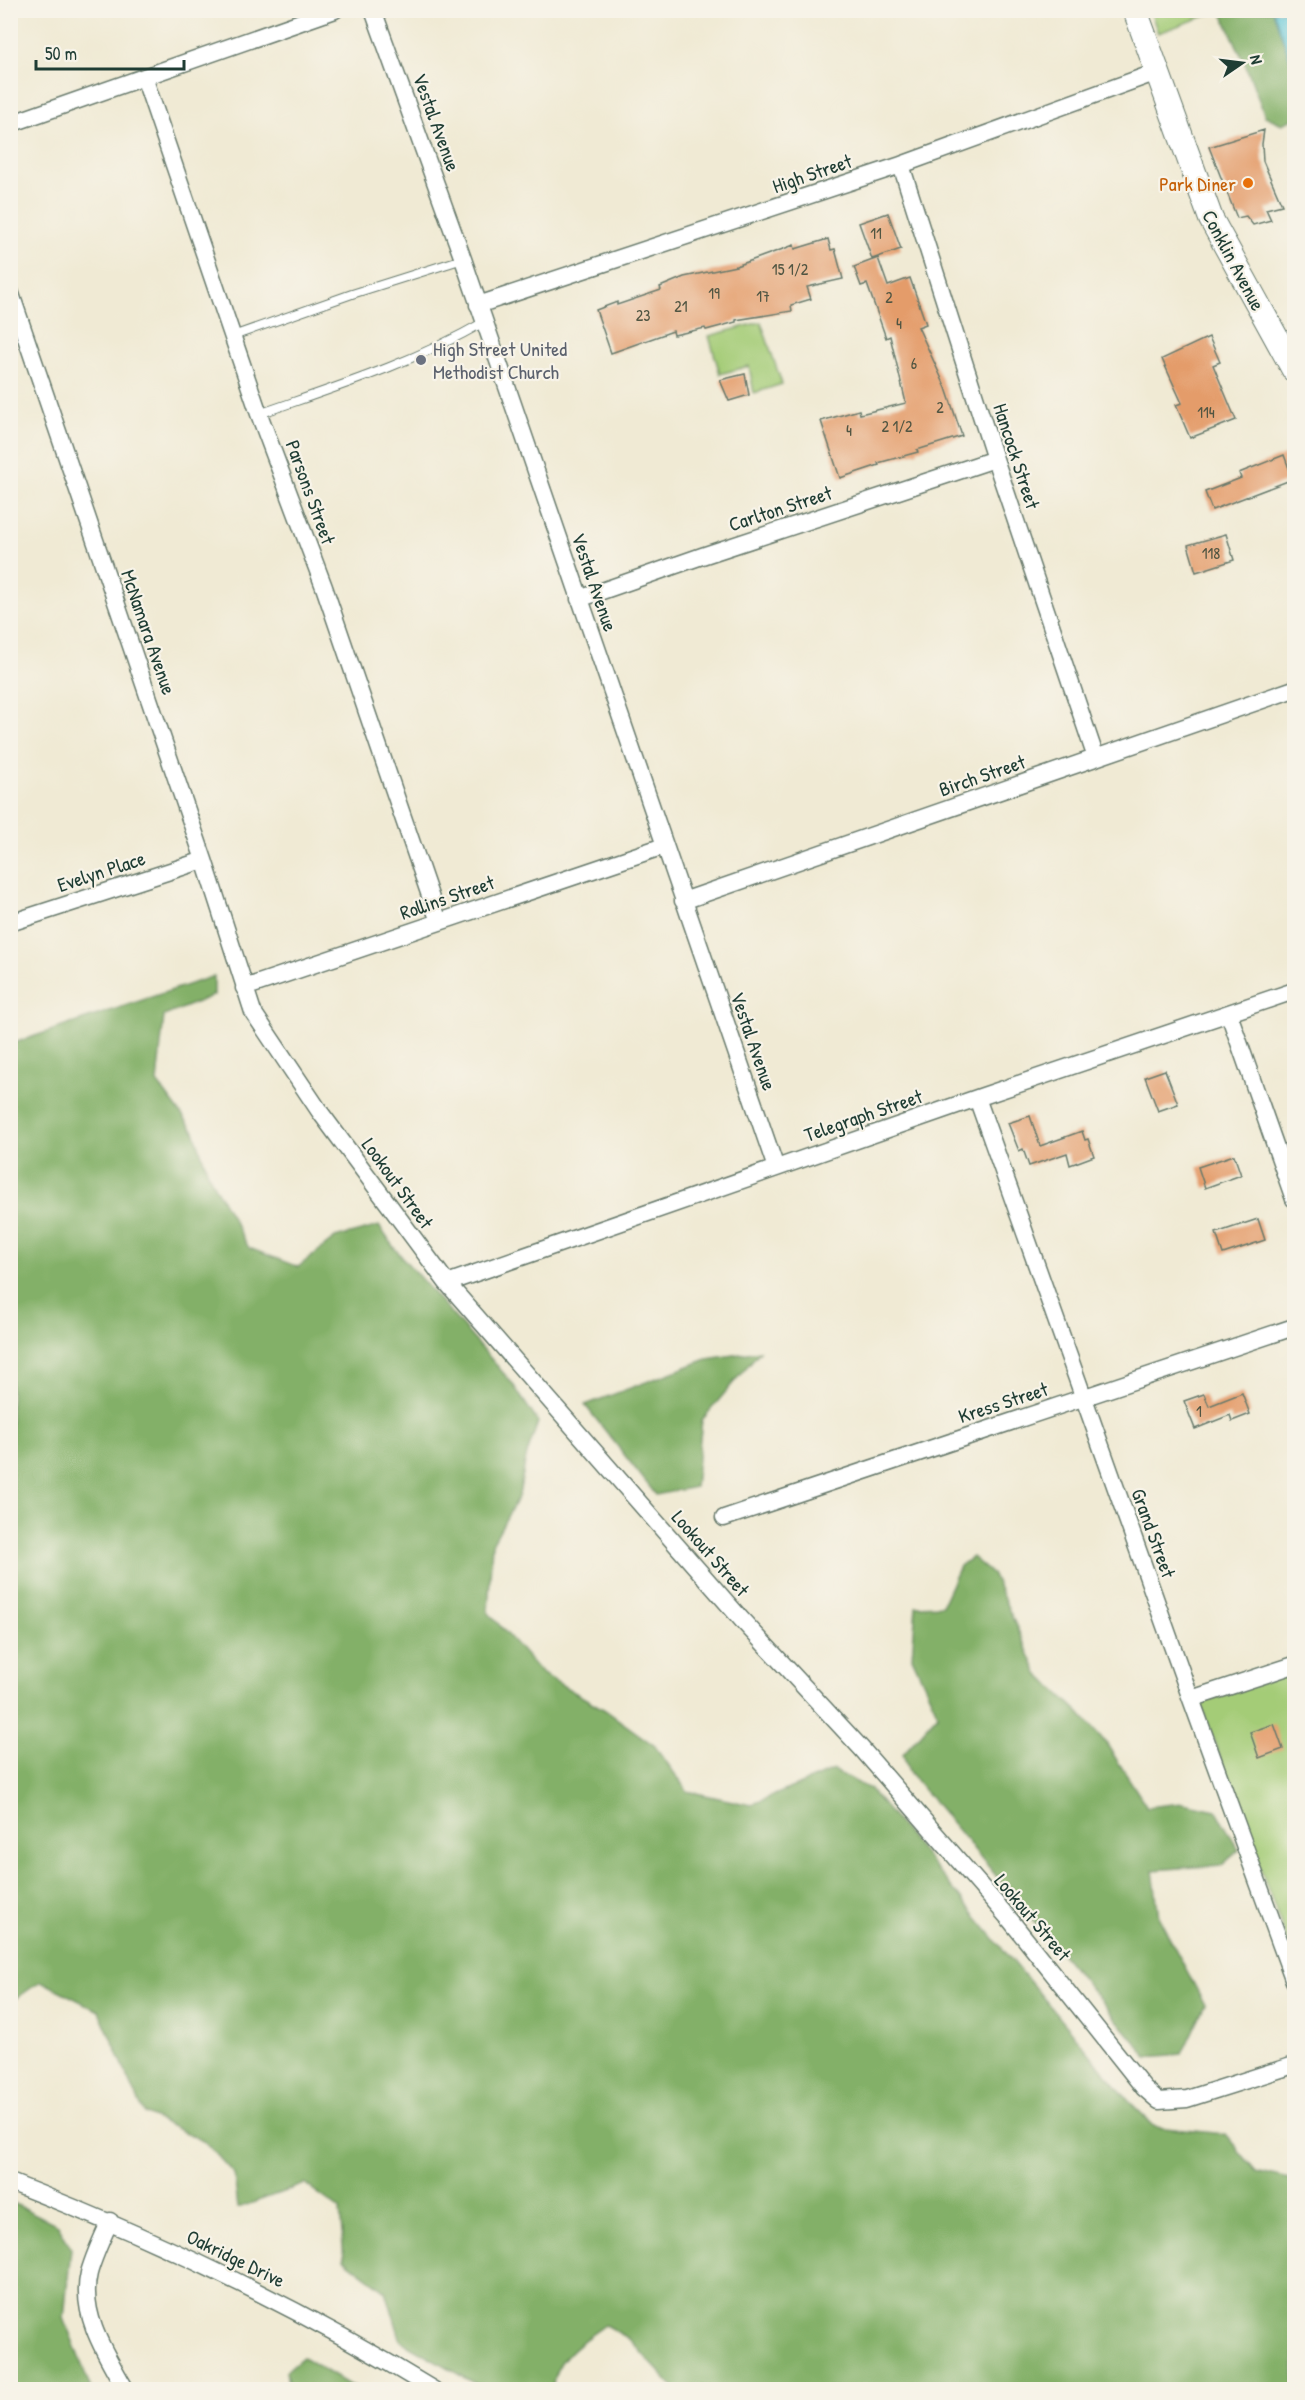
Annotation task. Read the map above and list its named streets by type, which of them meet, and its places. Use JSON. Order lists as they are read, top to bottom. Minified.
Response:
{"streets":{"main road":["Conklin Avenue"],"street":["Vestal Avenue","High Street","Hancock Street","Parsons Street","Carlton Street","McNamara Avenue","Birch Street","Evelyn Place","Rollins Street","Telegraph Street","Lookout Street","Kress Street","Grand Street","Oakridge Drive"]},"crossings":[["Vestal Avenue","High Street"],["Vestal Avenue","Carlton Street"],["Vestal Avenue","Birch Street"],["Vestal Avenue","Rollins Street"],["Vestal Avenue","Telegraph Street"],["High Street","Conklin Avenue"],["High Street","Hancock Street"],["Hancock Street","Carlton Street"],["Hancock Street","Birch Street"],["Parsons Street","Rollins Street"],["McNamara Avenue","Evelyn Place"],["McNamara Avenue","Rollins Street"],["McNamara Avenue","Lookout Street"],["Rollins Street","Lookout Street"],["Telegraph Street","Lookout Street"],["Telegraph Street","Grand Street"],["Kress Street","Grand Street"]],"places":["Park Diner","High Street United Methodist Church"],"house_numbers":["11","15 1/2","19","17","2","21","23","4","6","2","114","2 1/2","4","118","1"],"scale_bar":"50 m","north":"right"}
